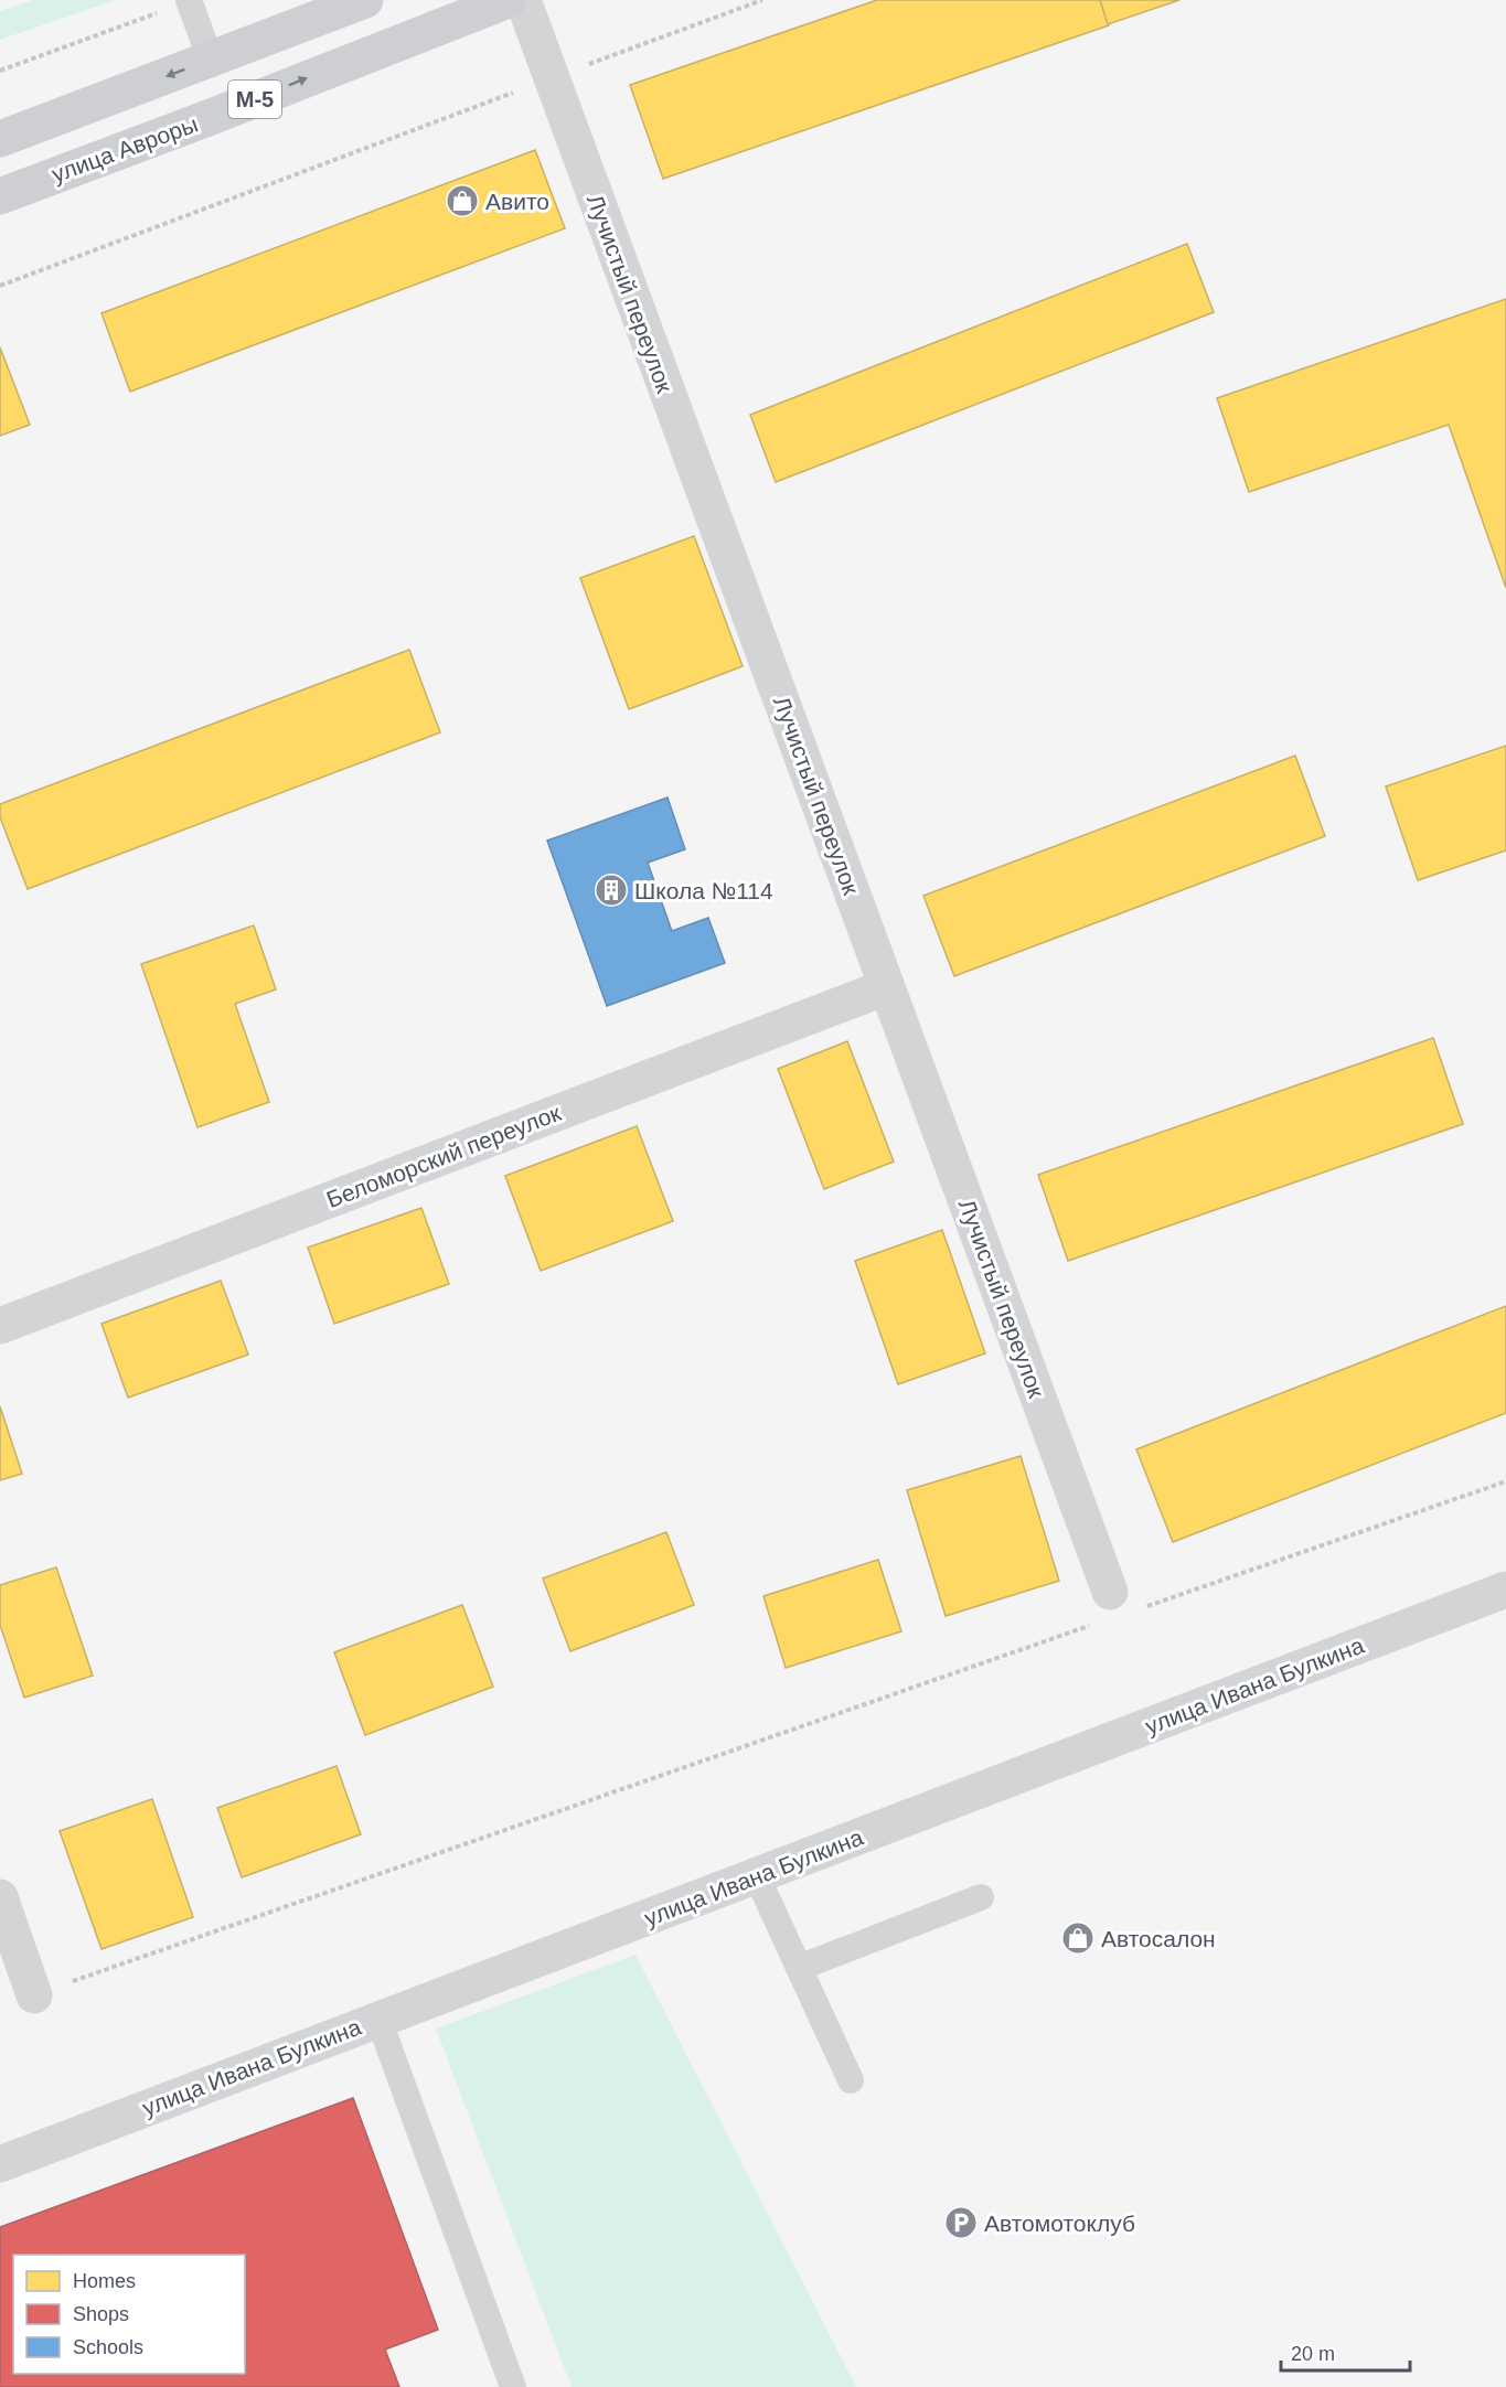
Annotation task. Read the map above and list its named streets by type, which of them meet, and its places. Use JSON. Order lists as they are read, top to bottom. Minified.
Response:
{"streets":{"main road":["М-5","улица Авроры"],"street":["Лучистый переулок","Беломорский переулок","улица Ивана Булкина"]},"crossings":[["Лучистый переулок","Беломорский переулок"]],"places":{"shop":["Авито","Автосалон"],"building":["Школа №114"],"parking":["Автомотоклуб"]},"legend":["Homes","Shops","Schools"],"scale_bar":"20 m"}
